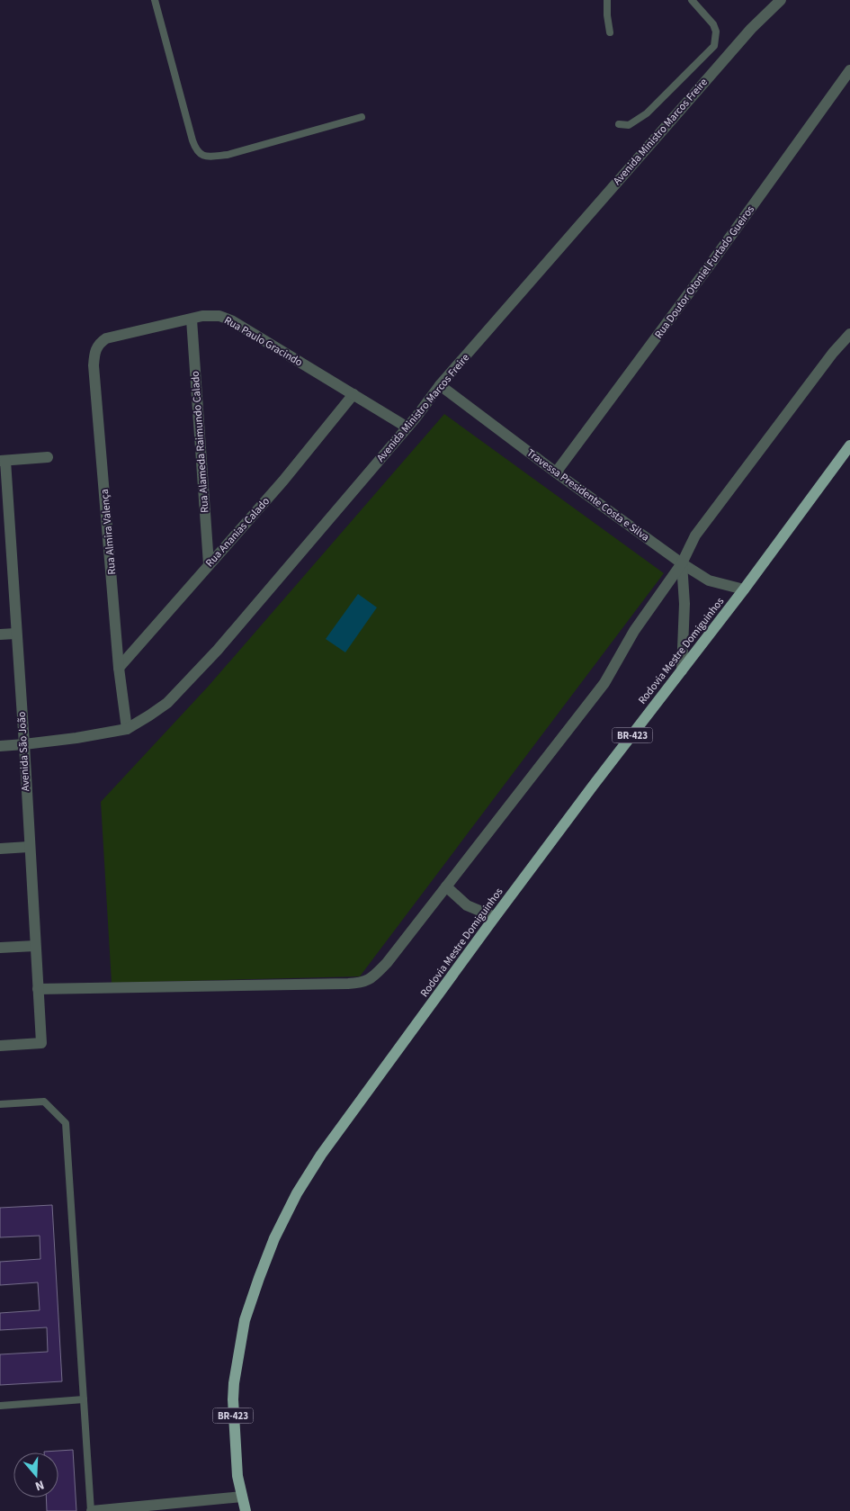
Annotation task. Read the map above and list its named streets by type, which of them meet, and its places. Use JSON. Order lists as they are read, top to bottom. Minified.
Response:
{"streets":{"main road":["Rodovia Mestre Domiguinhos","BR-423"],"street":["Avenida Ministro Marcos Freire","Rua Doutor Otoniel Furtado Gueiros","Rua Paulo Gracindo","Rua Alameda Raimundo Calado","Travessa Presidente Costa e Silva","Rua Almira Valença","Rua Ananias Calado","Avenida São João"]},"crossings":[["Avenida Ministro Marcos Freire","Rua Paulo Gracindo"],["Avenida Ministro Marcos Freire","Travessa Presidente Costa e Silva"],["Avenida Ministro Marcos Freire","Rua Almira Valença"],["Avenida Ministro Marcos Freire","Avenida São João"],["Rua Doutor Otoniel Furtado Gueiros","Travessa Presidente Costa e Silva"],["Rua Paulo Gracindo","Rua Alameda Raimundo Calado"],["Rua Paulo Gracindo","Rua Almira Valença"],["Rua Paulo Gracindo","Rua Ananias Calado"],["Rua Alameda Raimundo Calado","Rua Ananias Calado"],["Travessa Presidente Costa e Silva","Rodovia Mestre Domiguinhos"],["Rua Almira Valença","Rua Ananias Calado"]],"north":"bottom"}
